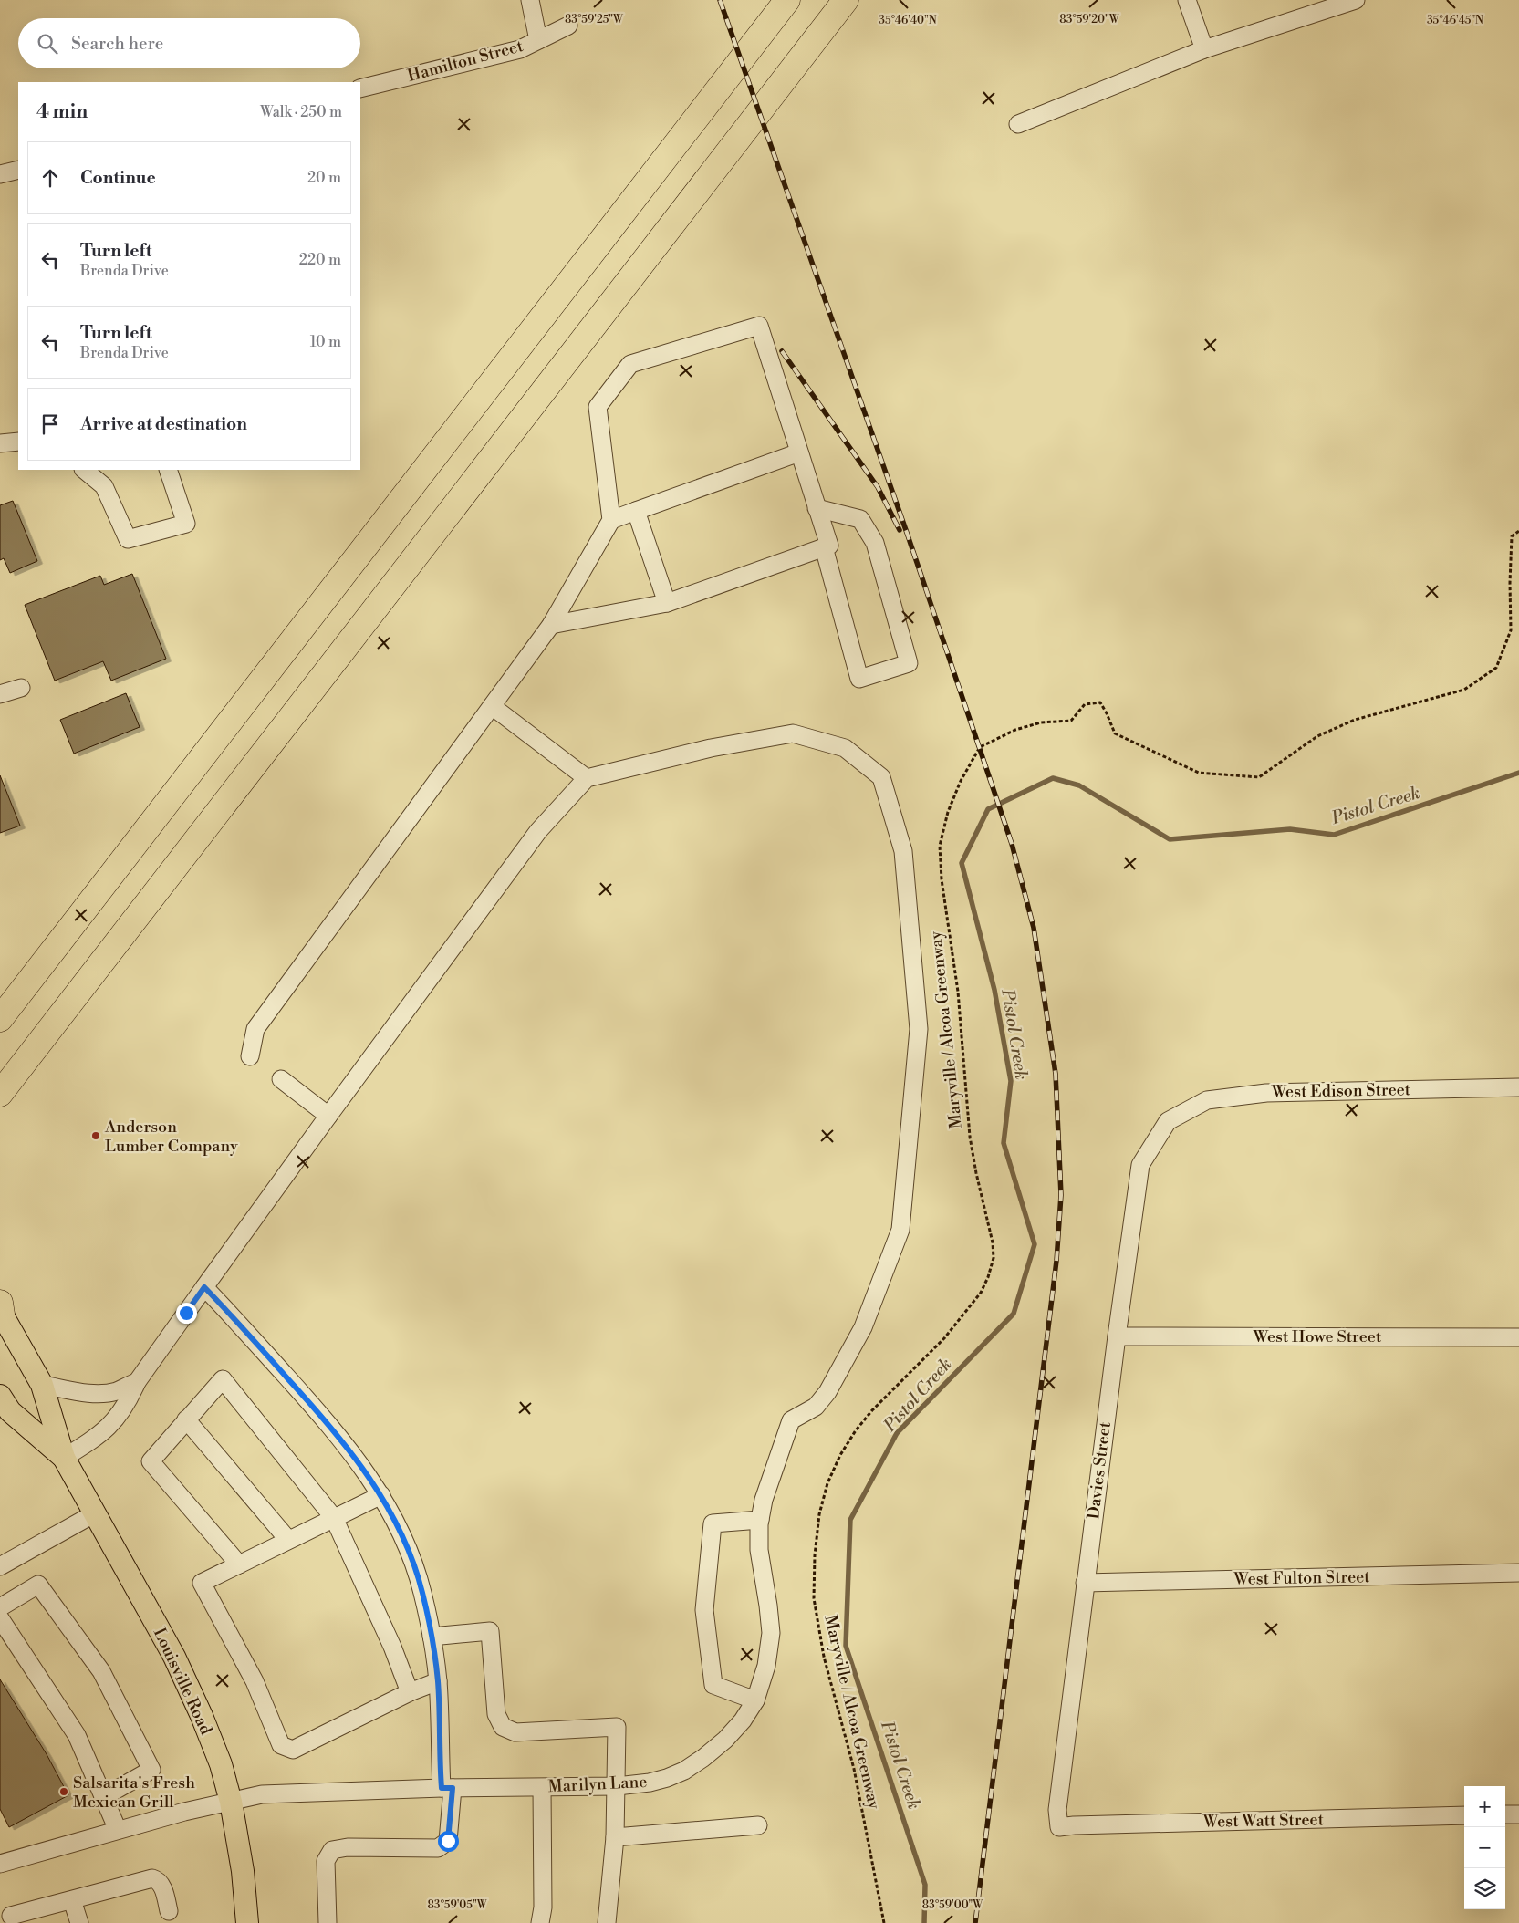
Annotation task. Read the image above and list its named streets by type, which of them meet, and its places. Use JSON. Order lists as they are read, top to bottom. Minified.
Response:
{"streets":{"main road":["Louisville Road"],"street":["Hamilton Street","West Edison Street","West Howe Street","Davies Street","West Fulton Street","Marilyn Lane","West Watt Street"],"path":["Maryville / Alcoa Greenway"]},"crossings":[["West Edison Street","Davies Street"],["West Howe Street","Davies Street"],["Davies Street","West Fulton Street"],["Davies Street","West Watt Street"],["Louisville Road","Marilyn Lane"]],"water":["Pistol Creek"],"places":["Anderson Lumber Company","Salsarita's Fresh Mexican Grill"],"page":{"search":"Search here","heading":["4 min","Walk · 250 m"],"list":[["Continue","20 m"],["Turn left","Brenda Drive","220 m"],["Turn left","Brenda Drive","10 m"],"Arrive at destination"],"map_buttons":["+","−"]},"coordinates":["83°59'25\"W","83°59'20\"W","35°46'40\"N","35°46'45\"N","83°59'05\"W","83°59'00\"W"]}
